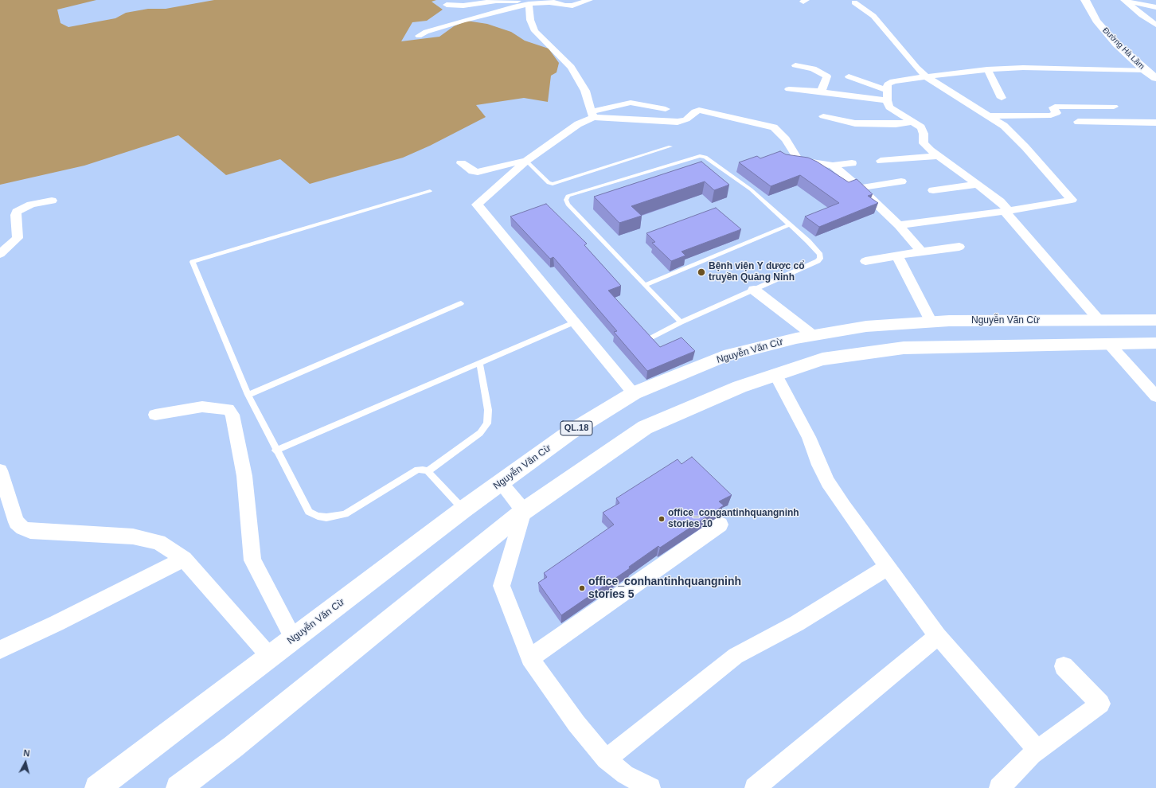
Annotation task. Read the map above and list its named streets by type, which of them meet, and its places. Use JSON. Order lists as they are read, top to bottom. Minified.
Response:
{"streets":{"main road":["Đường Hà Lầm","Nguyễn Văn Cừ","QL.18"]},"places":["Bệnh viện Y dược cổ truyền Quảng Ninh","office_congantinhquangninh stories 10","office_conhantinhquangninh stories 5"],"north":"top"}
